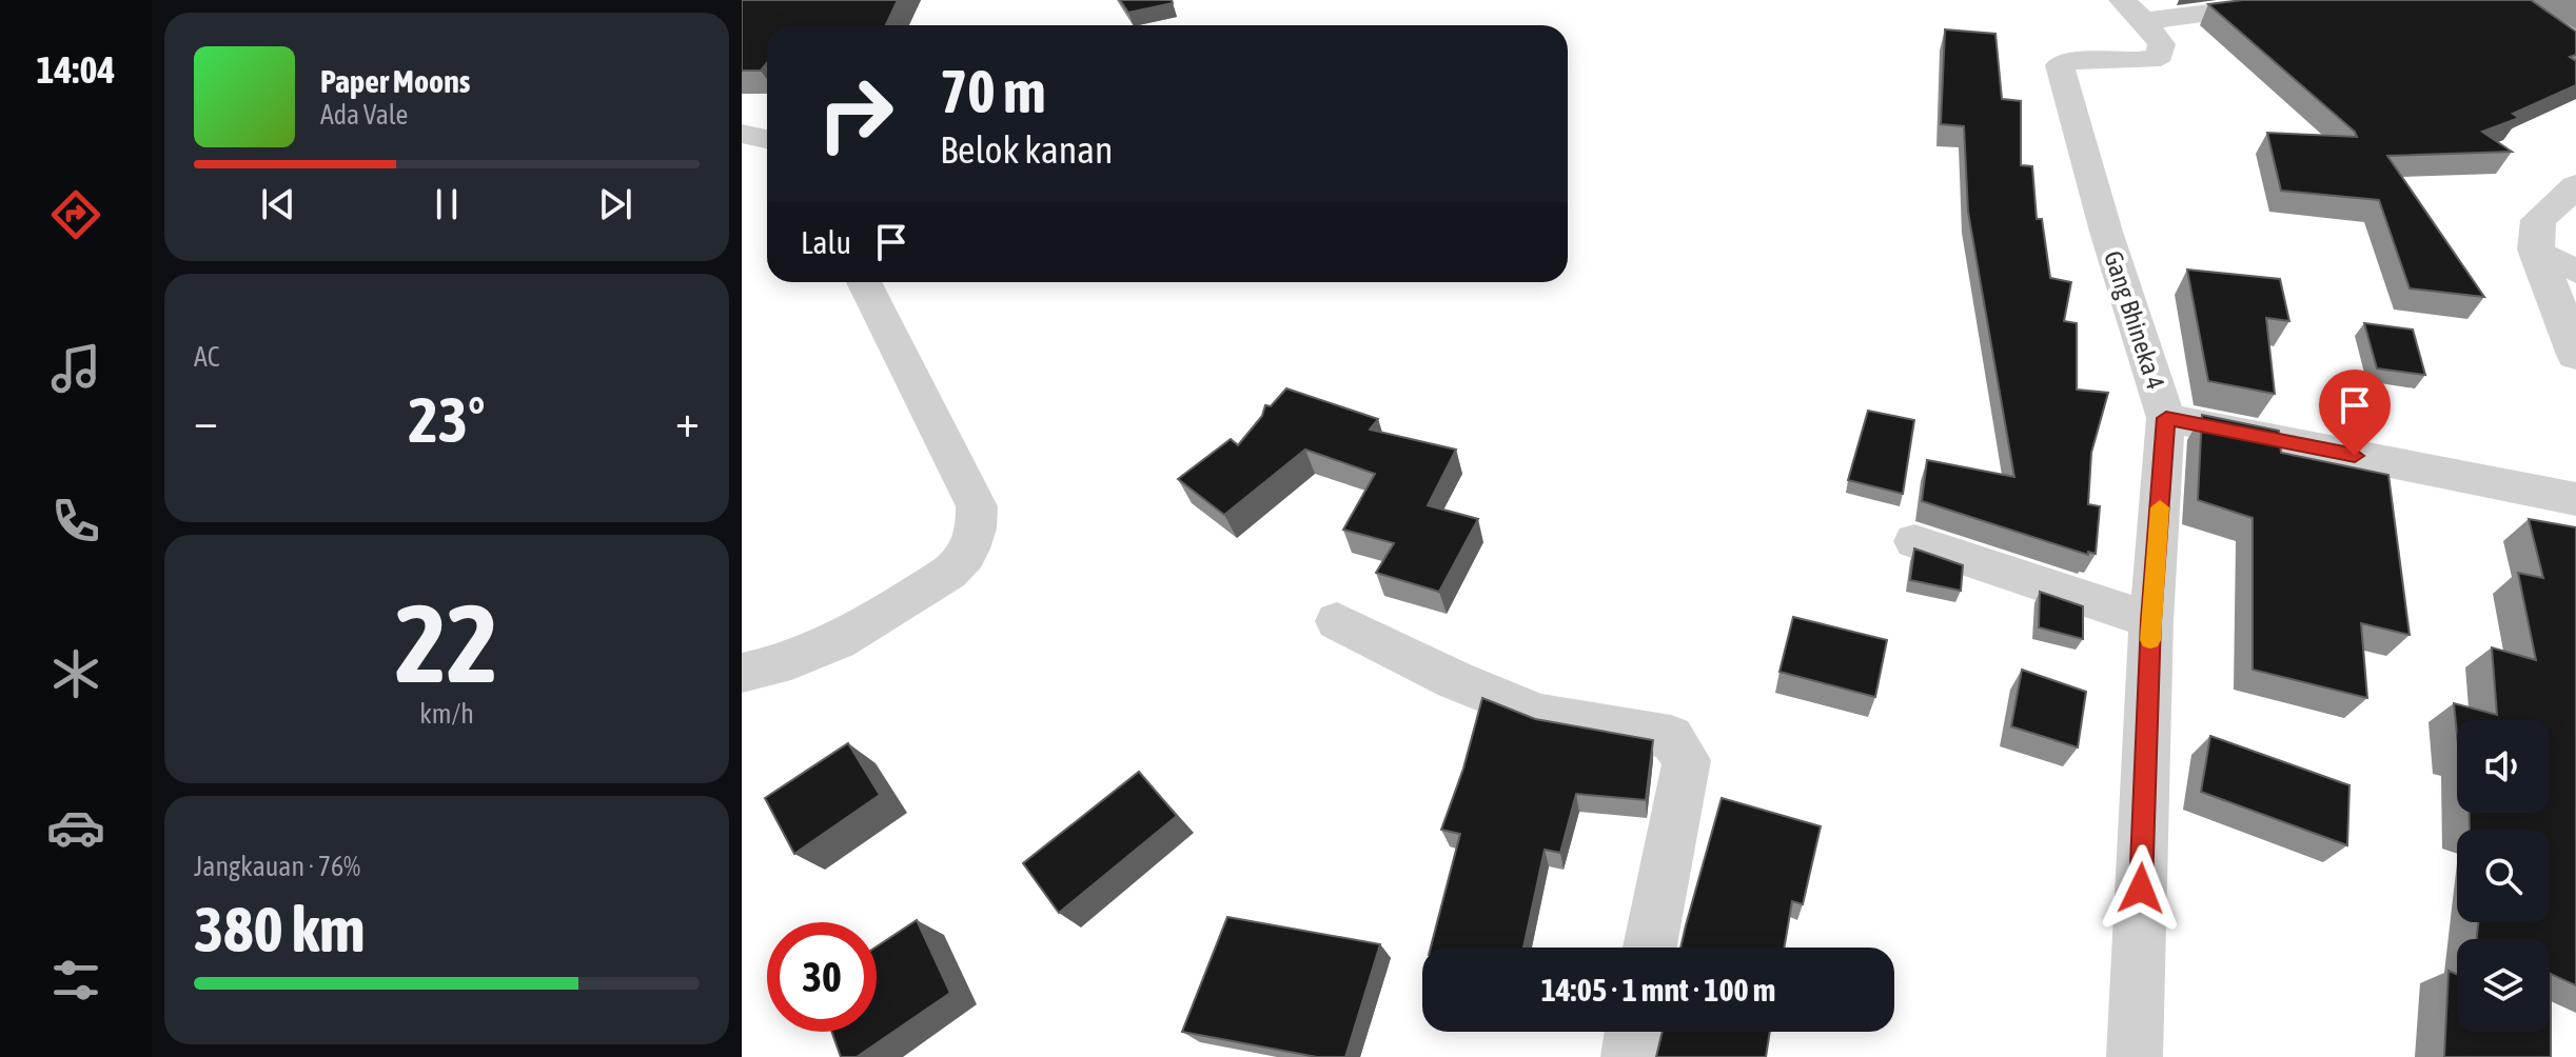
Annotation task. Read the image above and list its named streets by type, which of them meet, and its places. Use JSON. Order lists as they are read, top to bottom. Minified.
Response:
{"streets":{"street":["Gang Bhineka 4"]},"page":{"tabs":"14:04","turn":["70 m","Belok kanan"],"song":["Paper Moons","Ada Vale"],"then":"Lalu","tile":["AC",["22","km/h"],["Jangkauan · 76%","380 km"]],"heat":["−","23°","+"],"limit":"30","trip":"14:05 · 1 mnt · 100 m"}}
